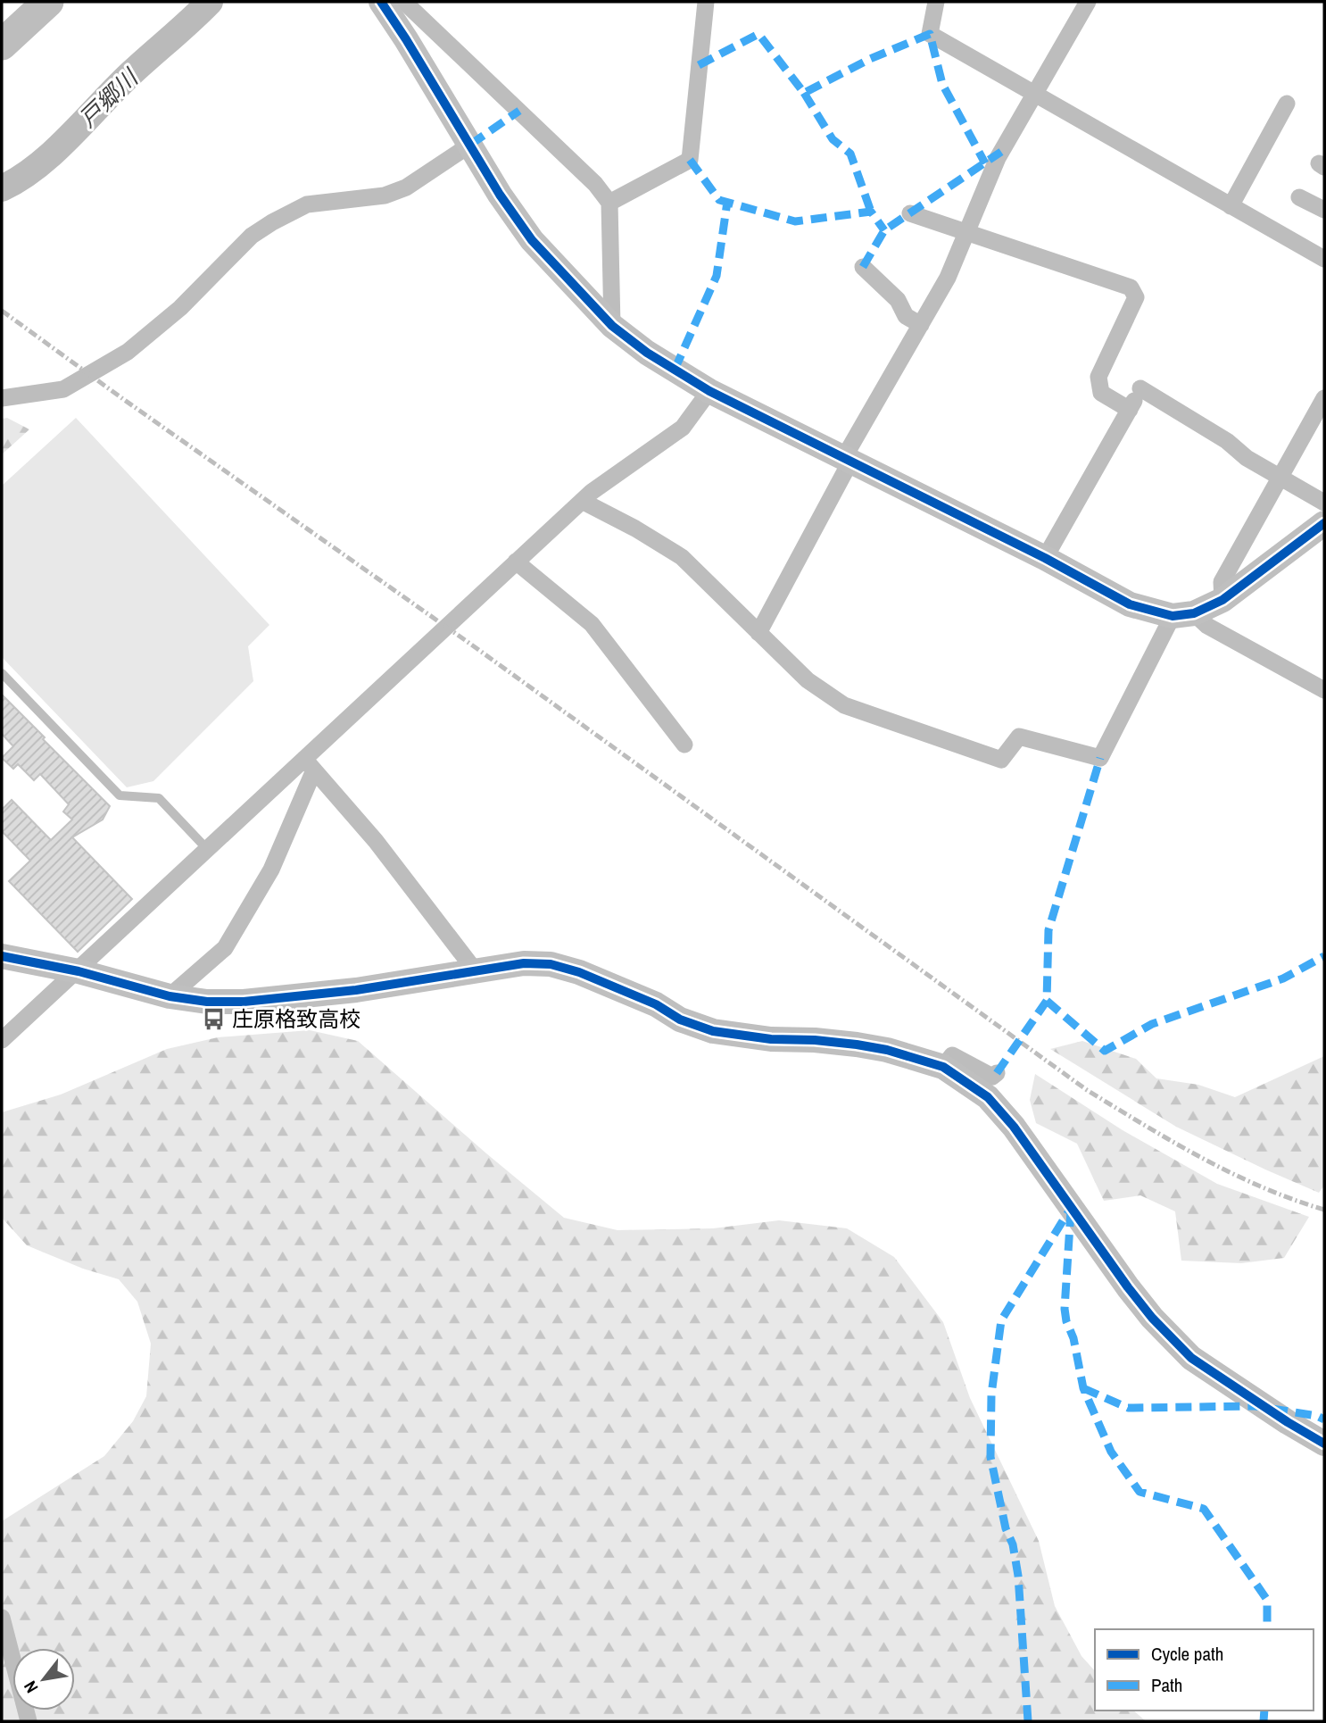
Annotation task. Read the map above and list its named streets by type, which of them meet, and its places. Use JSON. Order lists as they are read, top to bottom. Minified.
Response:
{"water":["戸郷川"],"places":{"bus stop":["庄原格致高校"]},"legend":["Cycle path","Path"],"north":"bottom left"}
